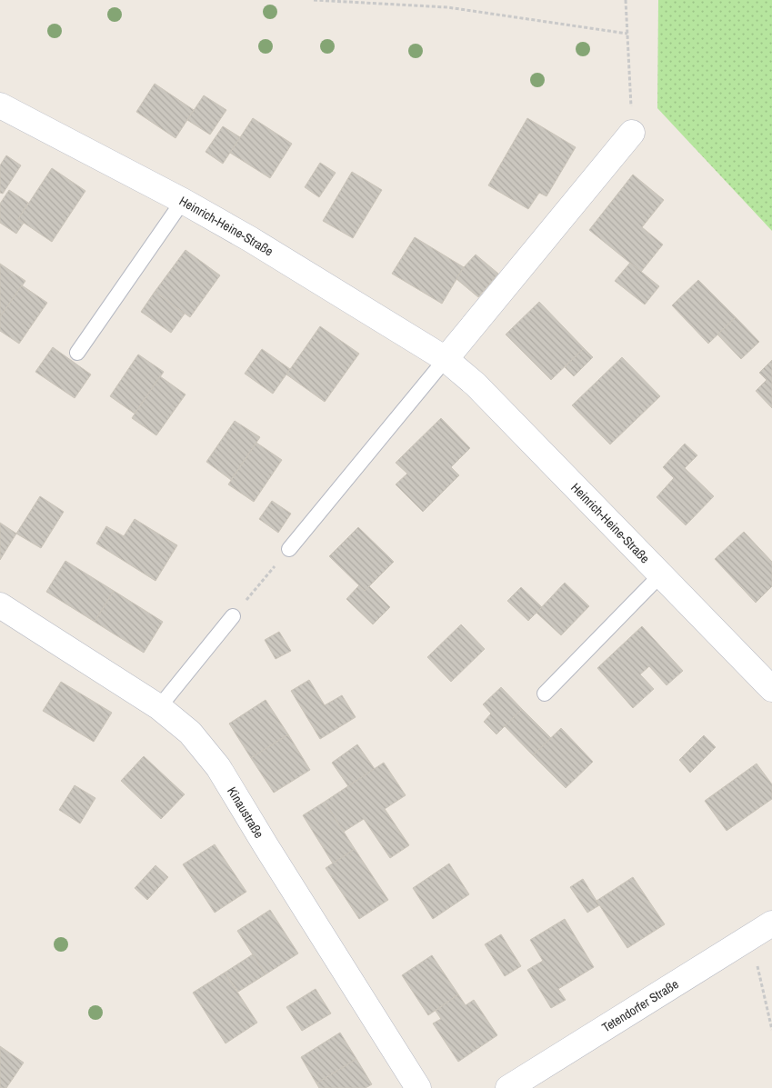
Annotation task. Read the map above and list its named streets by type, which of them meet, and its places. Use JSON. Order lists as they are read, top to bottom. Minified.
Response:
{"streets":{"street":["Heinrich-Heine-Straße","Kinaustraße","Tetendorfer Straße"]}}
